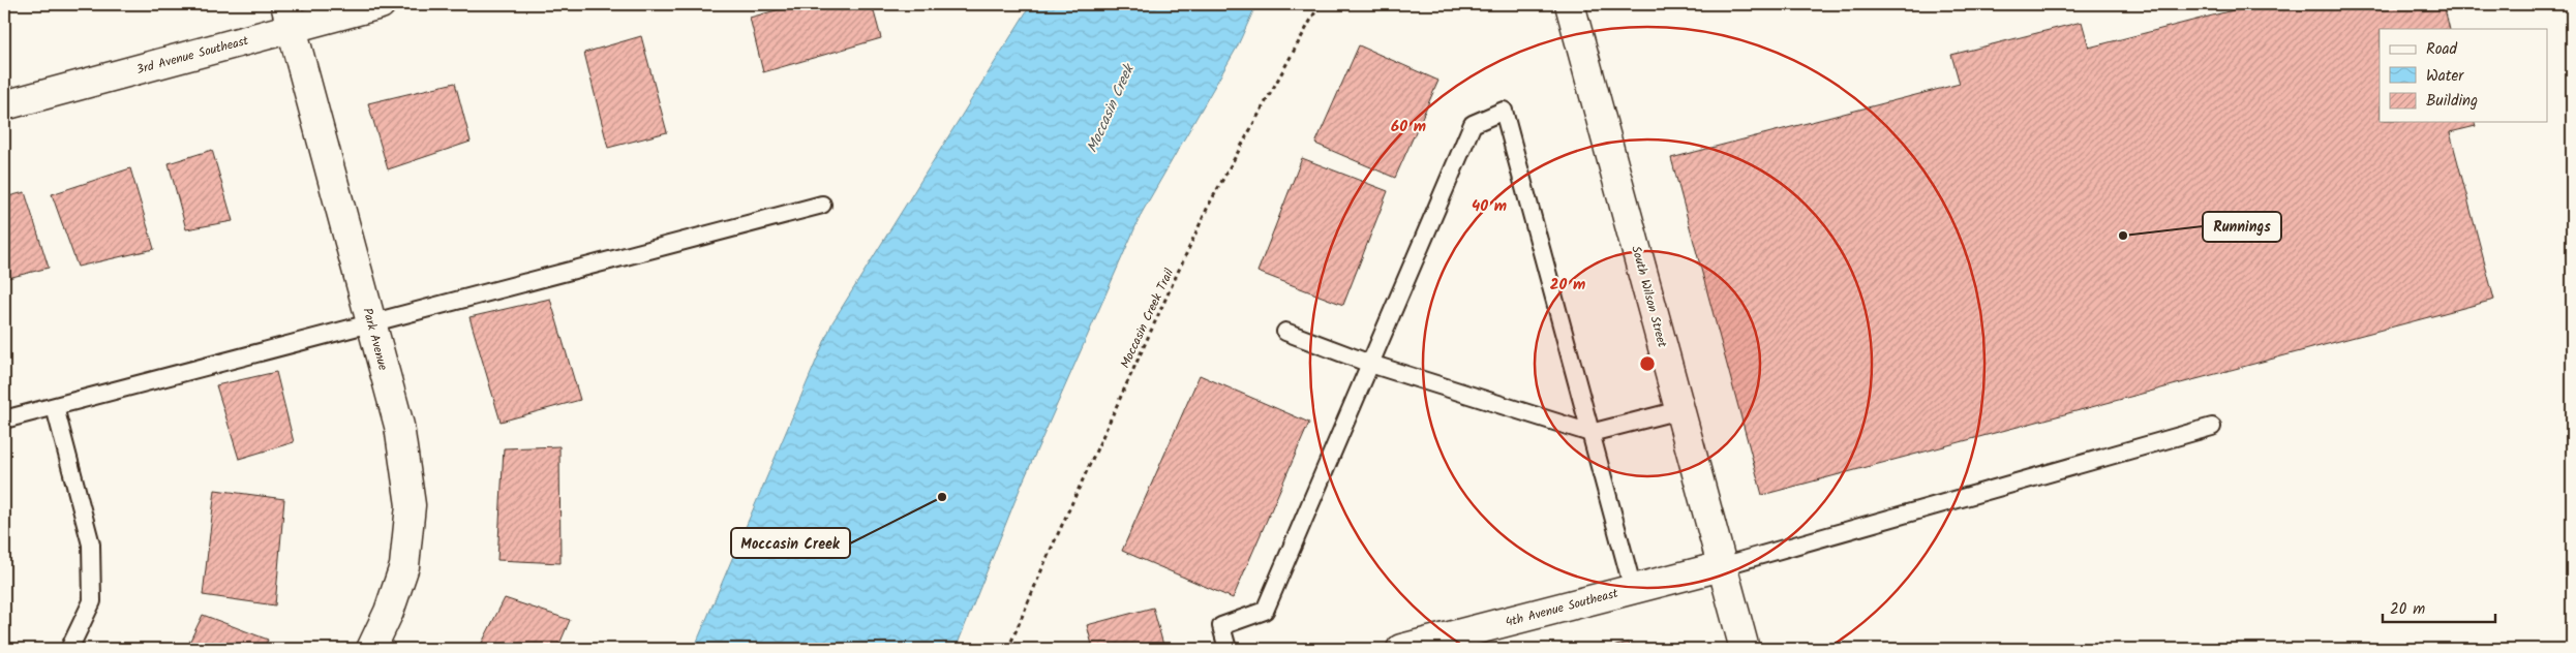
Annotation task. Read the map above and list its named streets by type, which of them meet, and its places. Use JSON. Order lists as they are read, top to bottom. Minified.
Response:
{"streets":{"street":["3rd Avenue Southeast","South Wilson Street","Park Avenue","4th Avenue Southeast"],"path":["Moccasin Creek Trail"]},"crossings":[["3rd Avenue Southeast","Park Avenue"],["South Wilson Street","4th Avenue Southeast"]],"water":["Moccasin Creek"],"places":["Runnings","Moccasin Creek"],"legend":["Road","Water","Building"],"scale_bar":"20 m","rings":["60 m","40 m","20 m"]}
